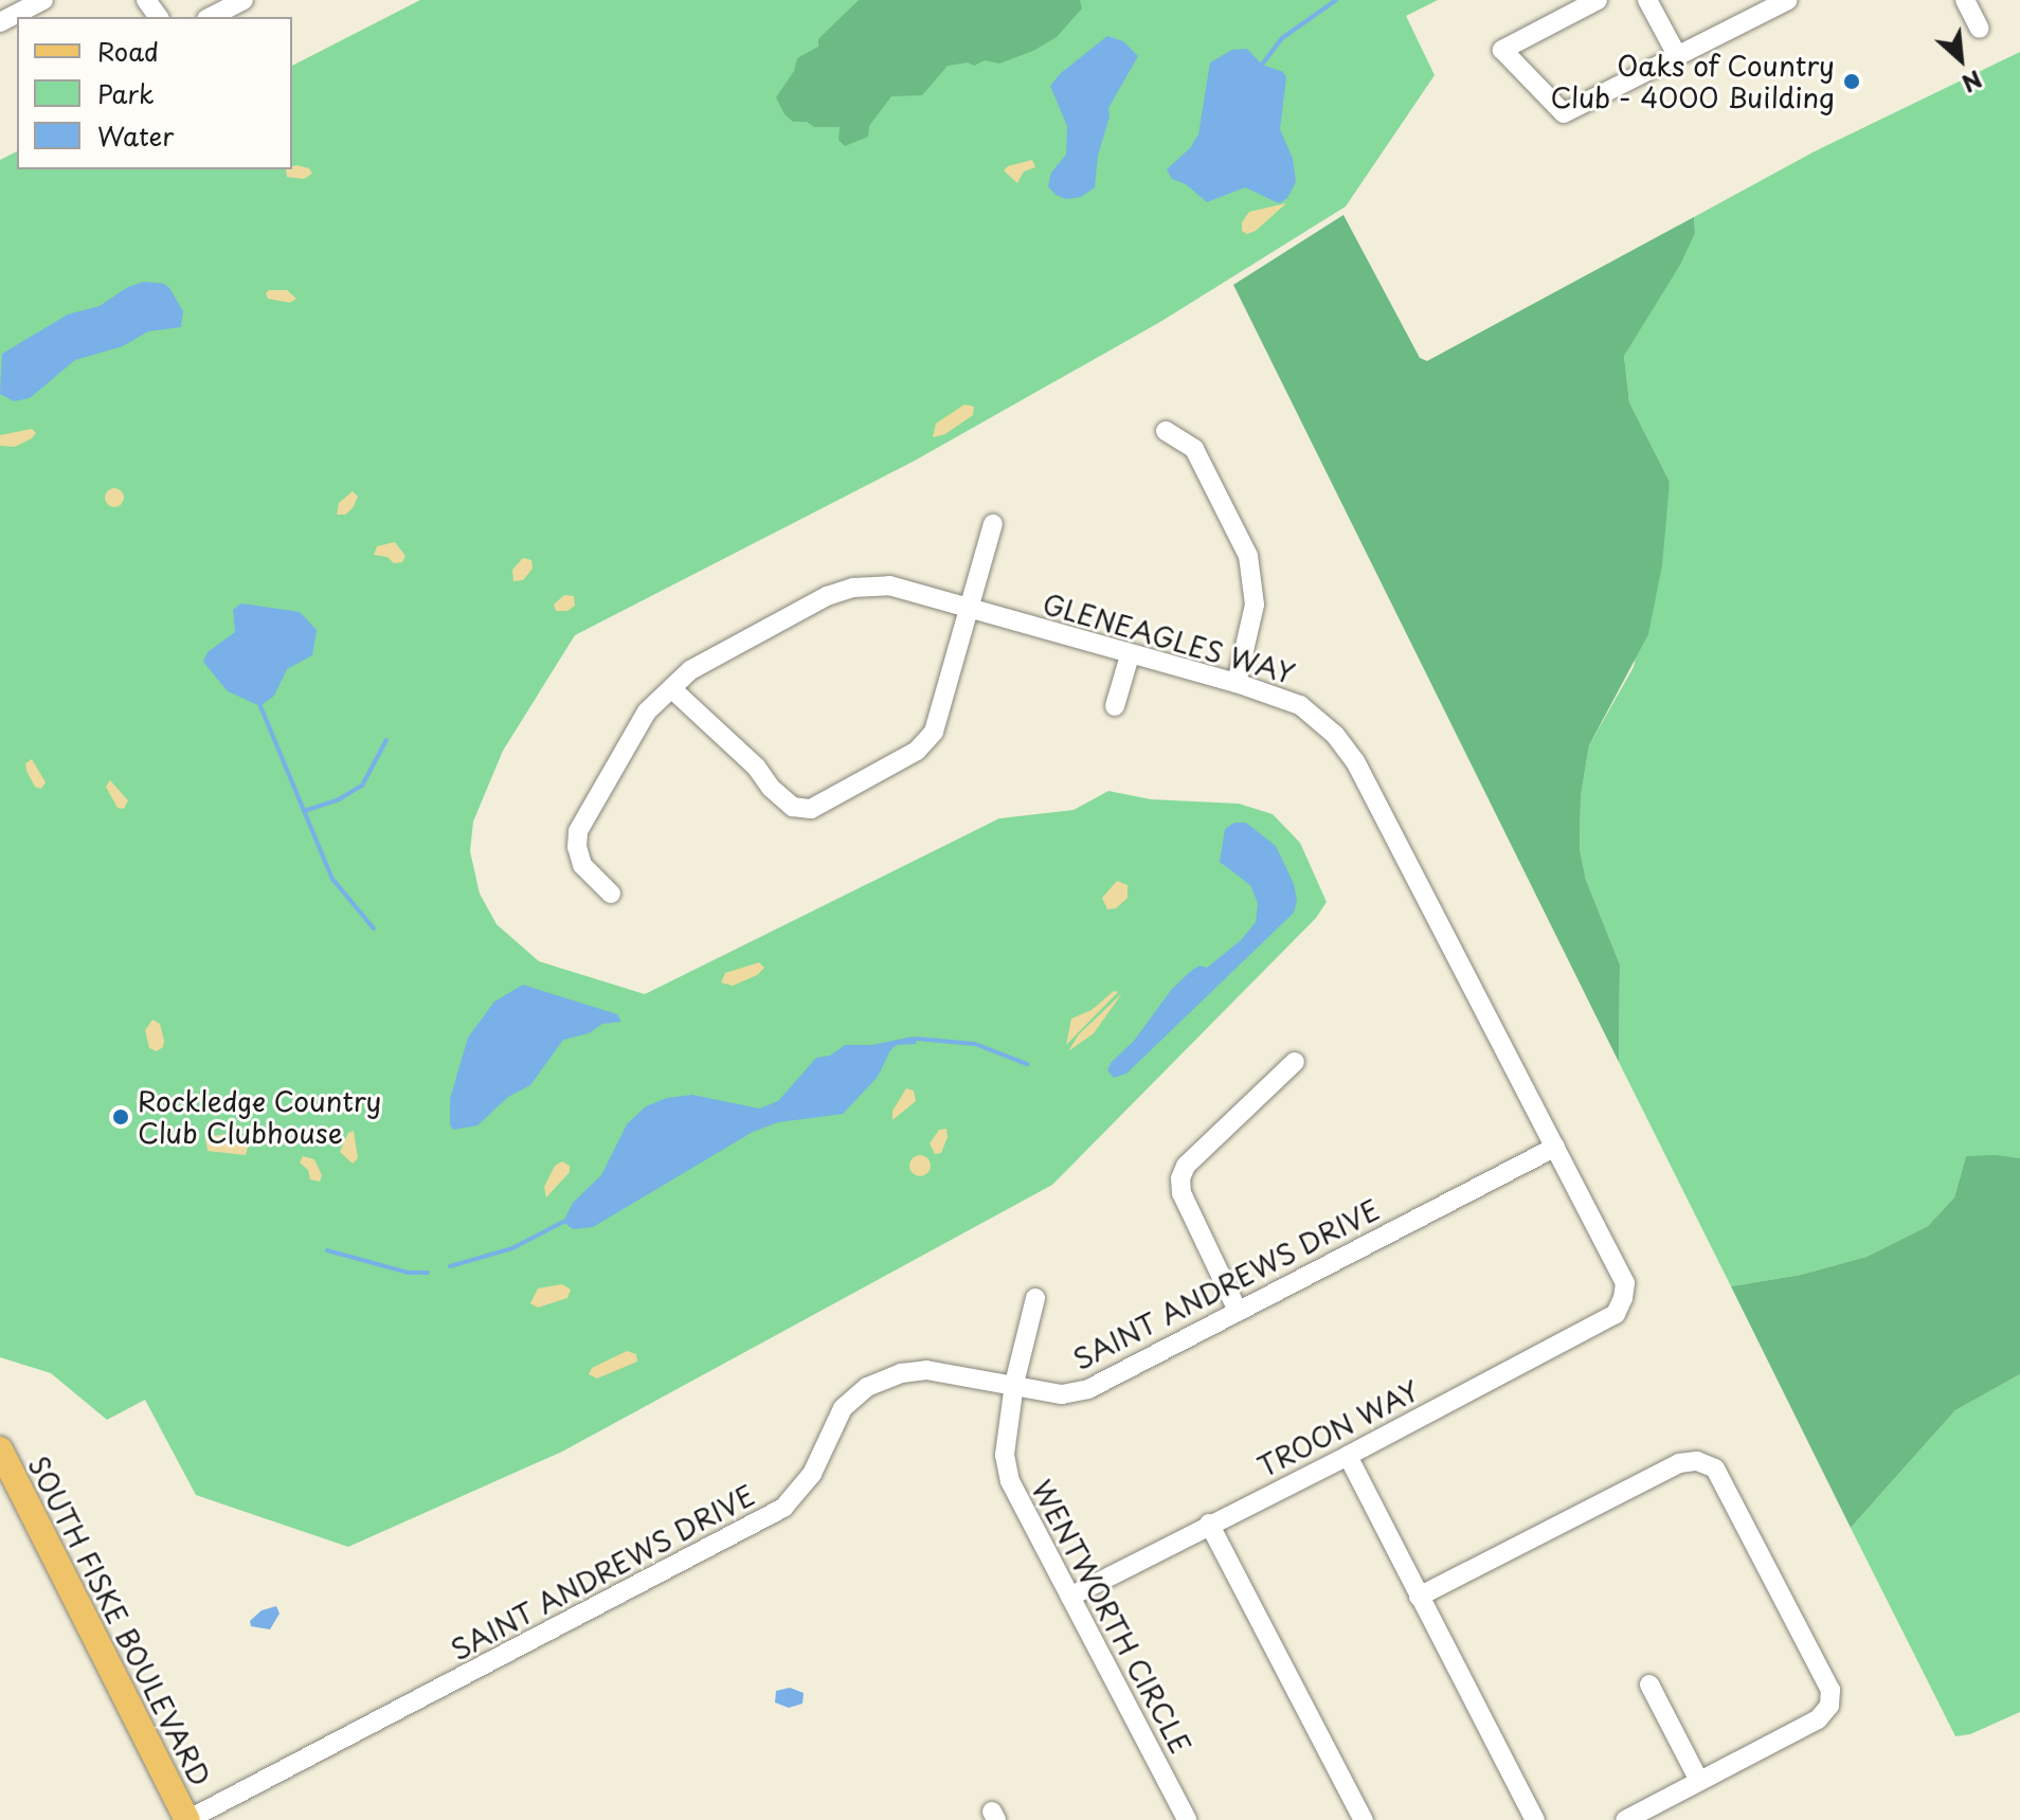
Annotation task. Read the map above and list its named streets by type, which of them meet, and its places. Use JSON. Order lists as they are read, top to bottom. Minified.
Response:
{"streets":{"main road":["SOUTH FISKE BOULEVARD"],"street":["GLENEAGLES WAY","SAINT ANDREWS DRIVE","TROON WAY","WENTWORTH CIRCLE"]},"crossings":[["GLENEAGLES WAY","SAINT ANDREWS DRIVE"],["GLENEAGLES WAY","TROON WAY"],["SAINT ANDREWS DRIVE","WENTWORTH CIRCLE"],["SAINT ANDREWS DRIVE","SOUTH FISKE BOULEVARD"],["TROON WAY","WENTWORTH CIRCLE"]],"places":["Oaks of Country Club - 4000 Building","Rockledge Country Club Clubhouse"],"legend":["Road","Park","Water"],"north":"bottom right"}
